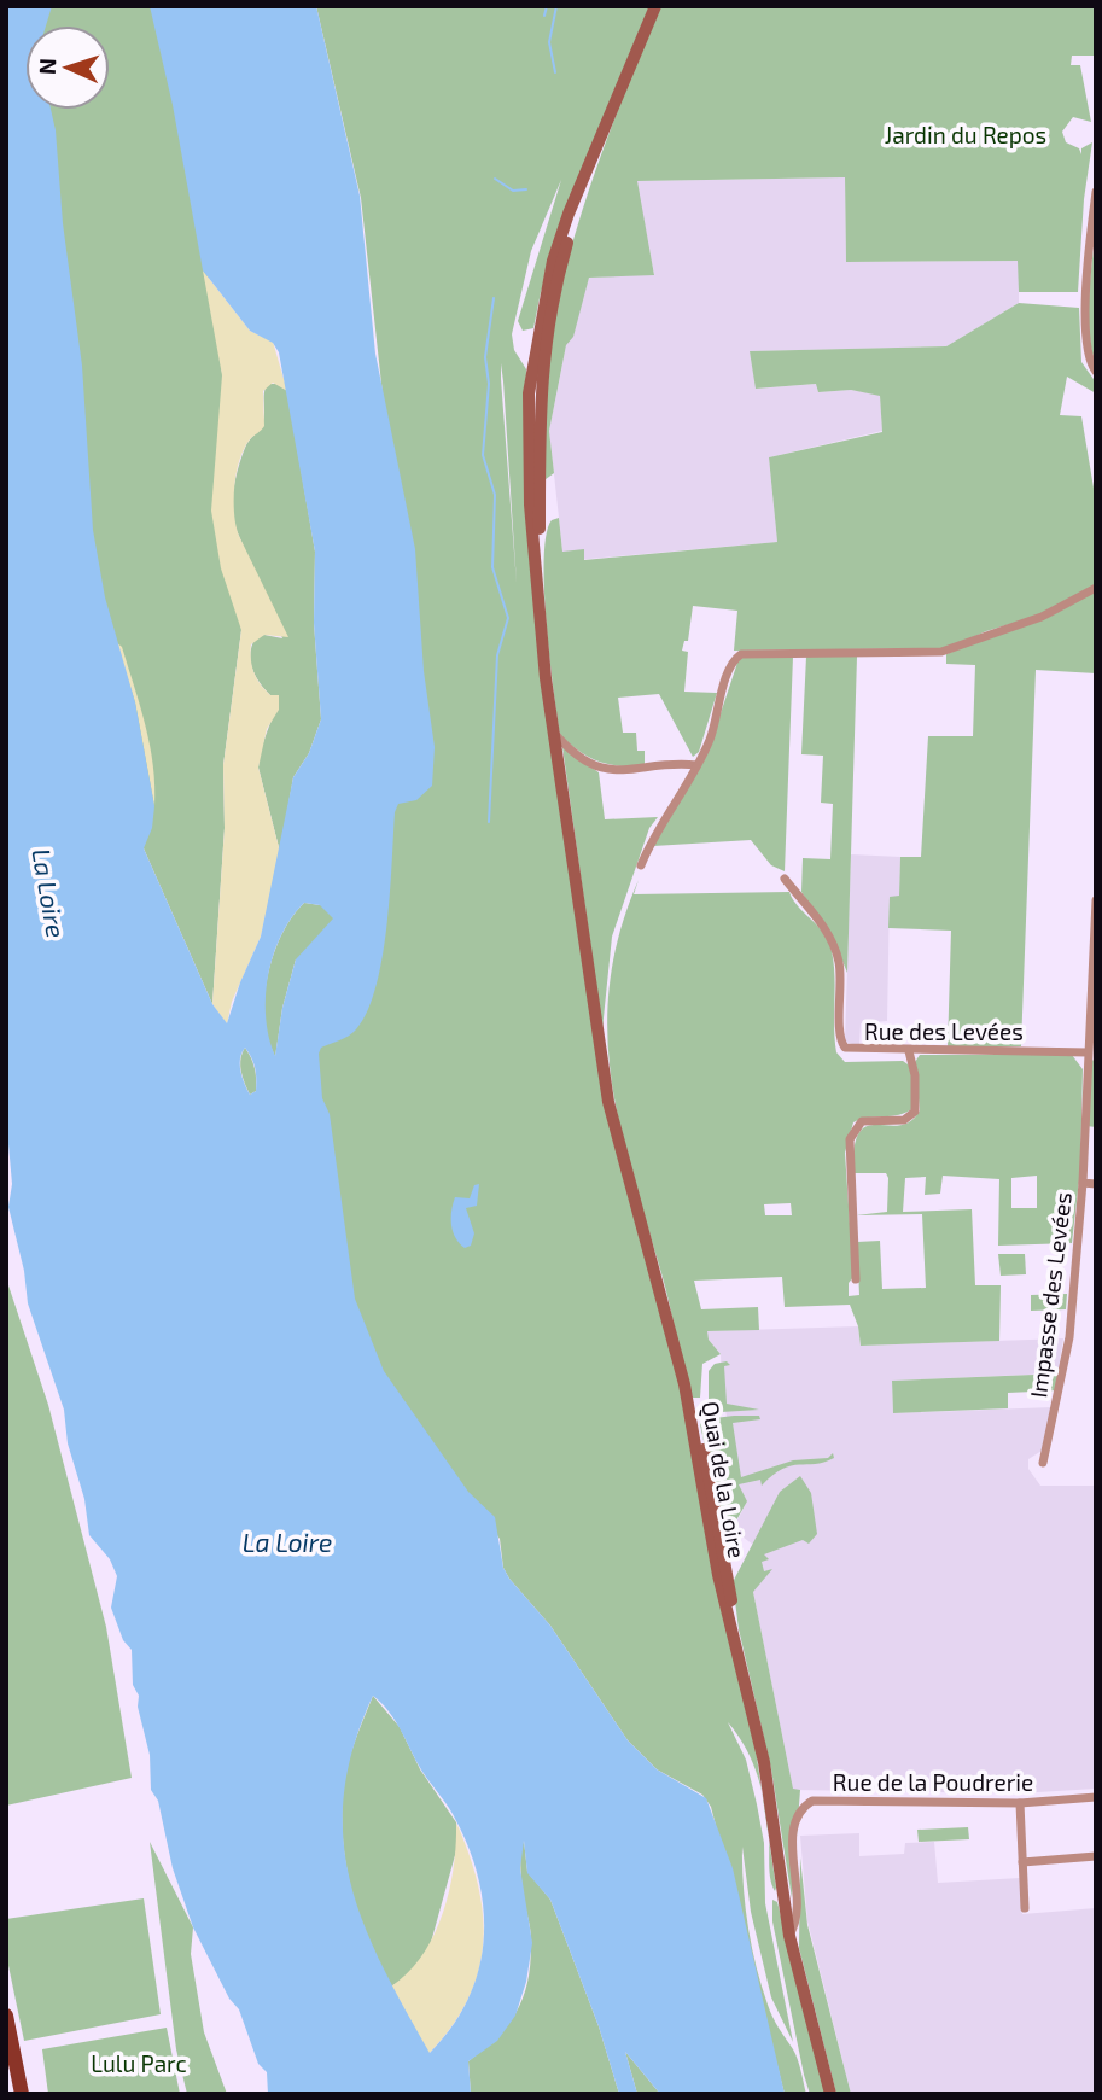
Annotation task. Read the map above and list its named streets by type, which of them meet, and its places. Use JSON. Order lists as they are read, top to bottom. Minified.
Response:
{"streets":{"main road":["Quai de la Loire"],"street":["Rue des Levées","Impasse des Levées","Rue de la Poudrerie"]},"crossings":[["Quai de la Loire","Rue de la Poudrerie"]],"water":["La Loire"],"parks":["Jardin du Repos","Lulu Parc"],"north":"left"}
